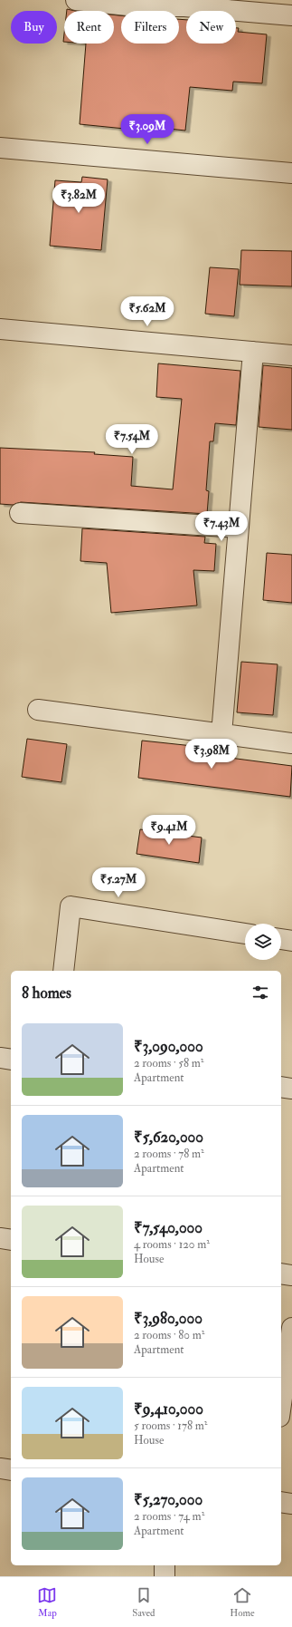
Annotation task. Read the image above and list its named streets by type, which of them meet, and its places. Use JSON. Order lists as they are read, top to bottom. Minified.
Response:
{"page":{"chip":["Buy","Rent","Filters","New"],"price":["₹3.09M","₹3.82M","₹5.62M","₹7.54M","₹7.43M","₹3.98M","₹9.41M","₹5.27M"],"heading":"8 homes","list":[{"name":"₹3,090,000","note":"2 rooms · 58 m² · Apartment"},{"name":"₹5,620,000","note":"2 rooms · 78 m² · Apartment"},{"name":"₹7,540,000","note":"4 rooms · 120 m² · House"},{"name":"₹3,980,000","note":"2 rooms · 80 m² · Apartment"},{"name":"₹9,410,000","note":"5 rooms · 178 m² · House"},{"name":"₹5,270,000","note":"2 rooms · 74 m² · Apartment"}],"tabs":["Map","Saved","Home"]}}
